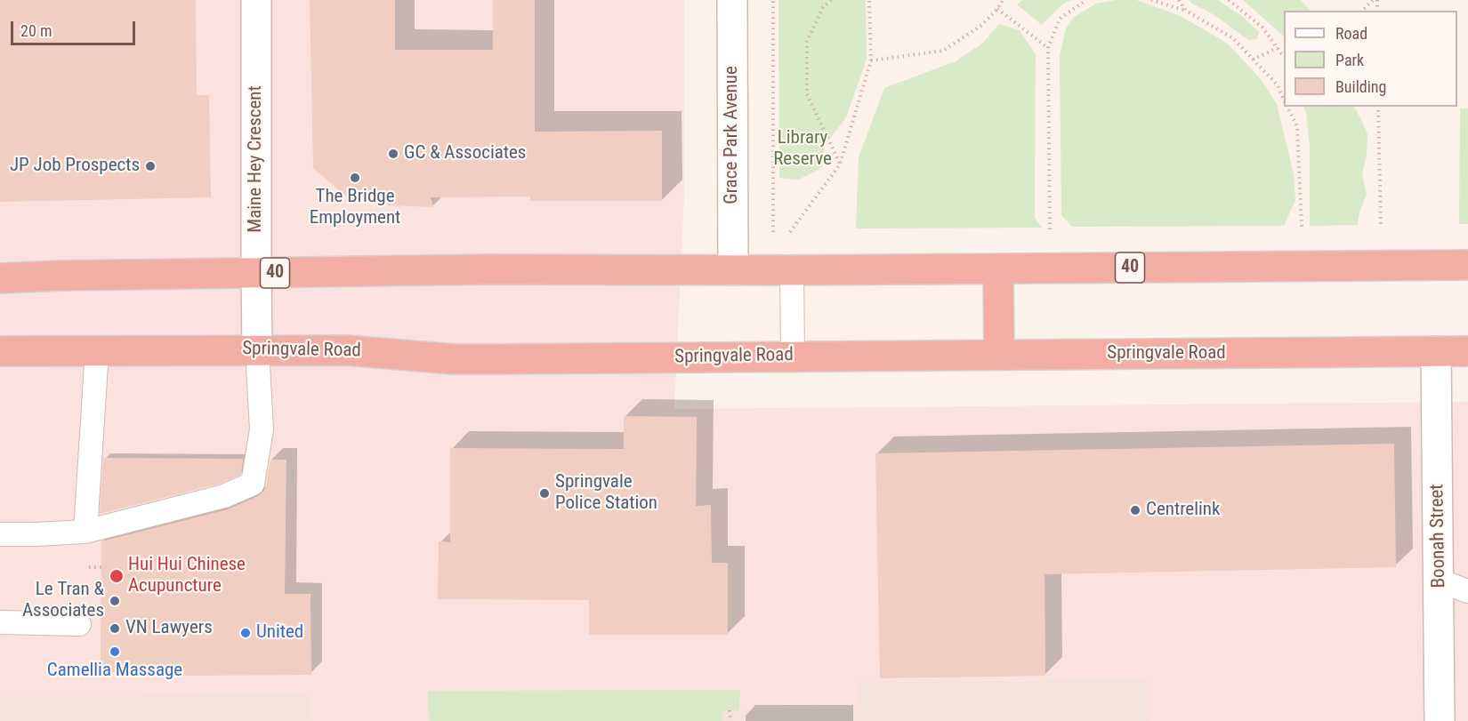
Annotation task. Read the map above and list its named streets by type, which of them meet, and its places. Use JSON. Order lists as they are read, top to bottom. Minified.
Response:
{"streets":{"highway":["40","Springvale Road"],"street":["Grace Park Avenue","Maine Hey Crescent","Boonah Street"]},"crossings":[["Grace Park Avenue","40"],["Maine Hey Crescent","40"],["Maine Hey Crescent","Springvale Road"],["Springvale Road","Boonah Street"]],"parks":["Library Reserve"],"places":["GC & Associates","JP Job Prospects","The Bridge Employment","Springvale Police Station","Centrelink","Hui Hui Chinese Acupuncture","Le Tran & Associates","VN Lawyers","United","Camellia Massage"],"legend":["Road","Park","Building"],"scale_bar":"20 m"}
